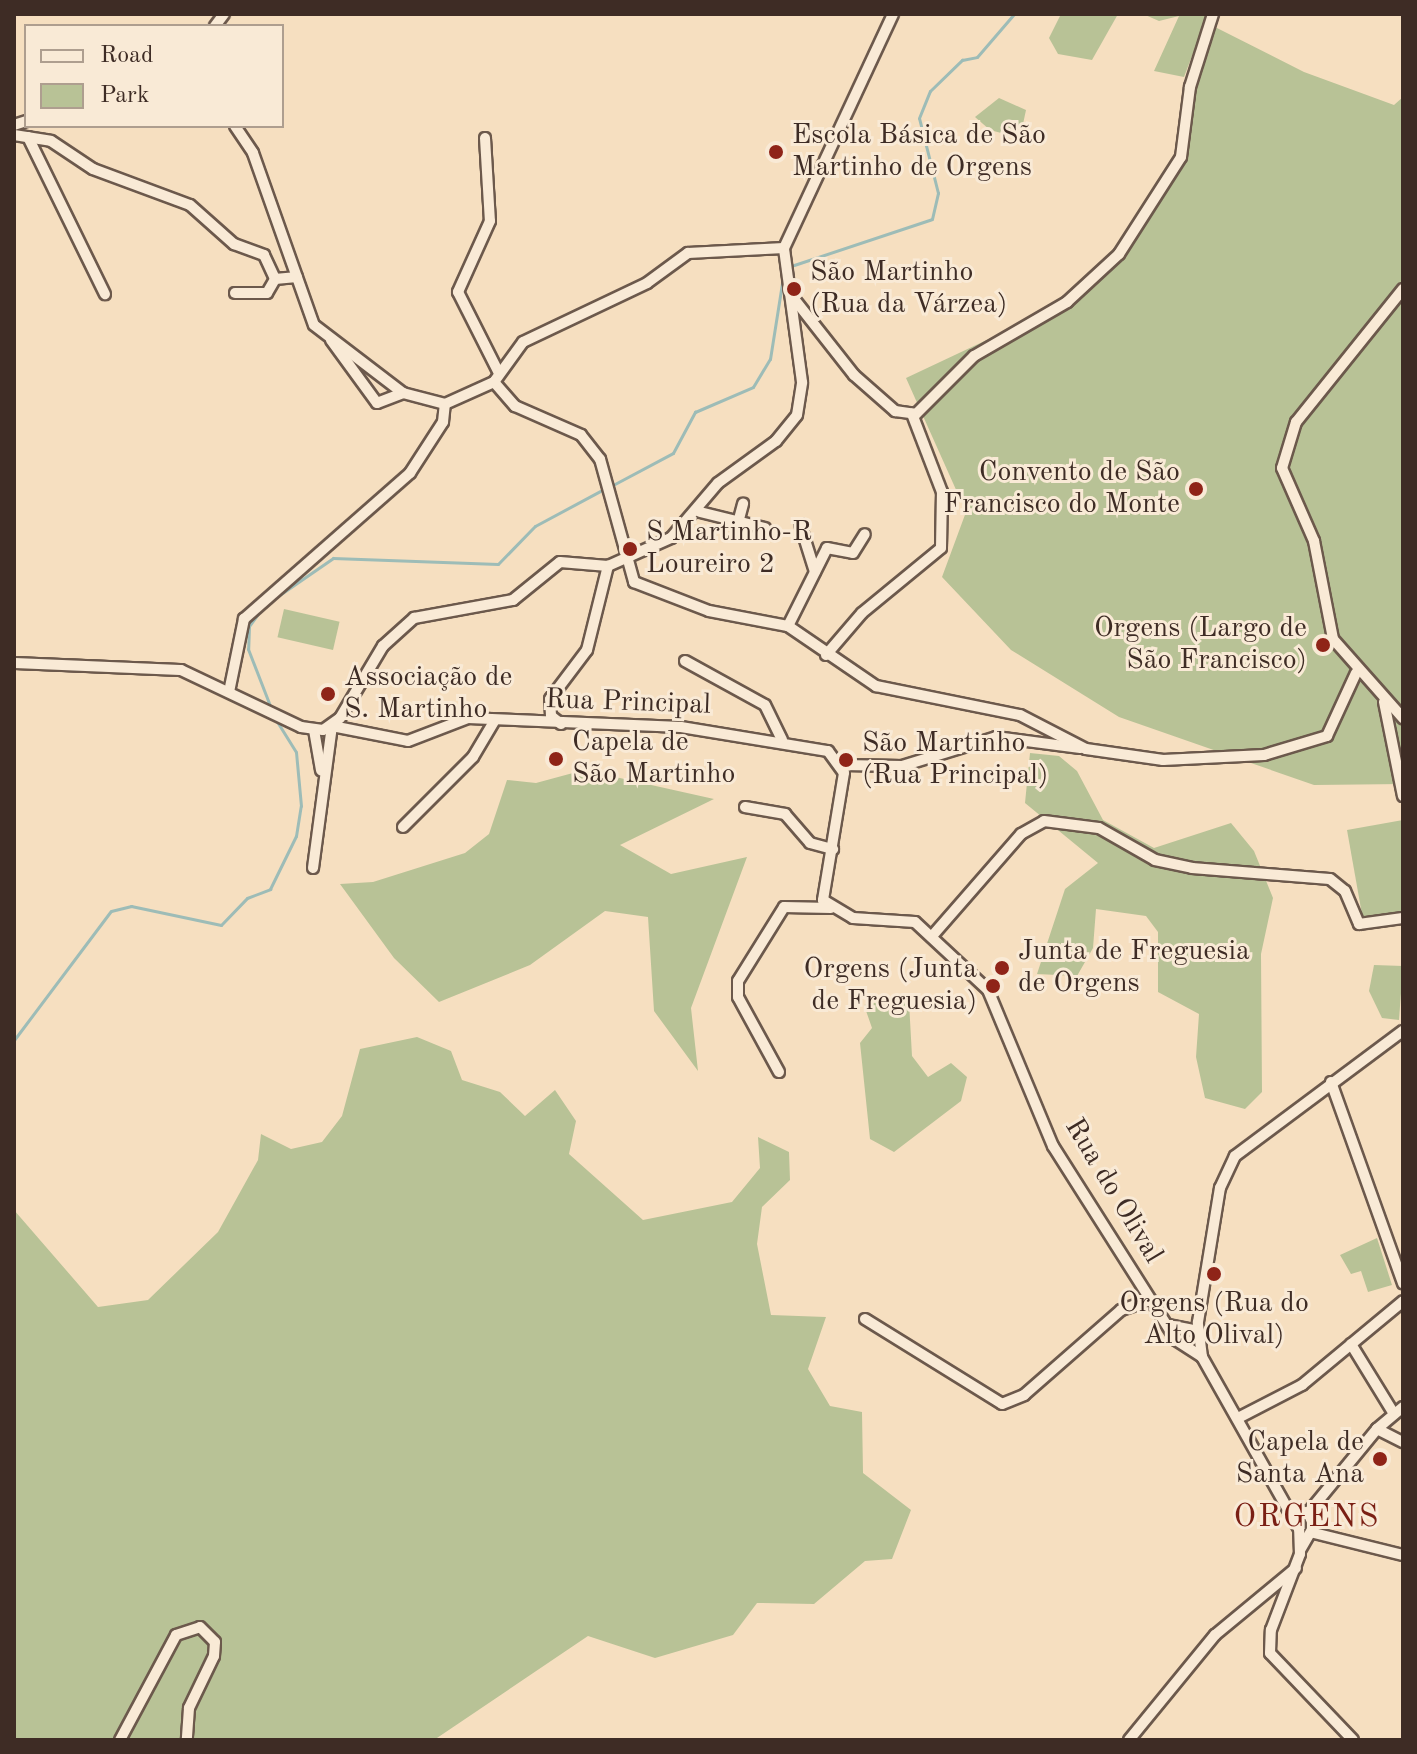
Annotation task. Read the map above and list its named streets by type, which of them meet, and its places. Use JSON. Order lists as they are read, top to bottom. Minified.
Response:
{"streets":{"street":["Rua Principal","Rua do Olival"]},"districts":["ORGENS"],"places":["Escola Básica de São Martinho de Orgens","São Martinho (Rua da Várzea)","Convento de São Francisco do Monte","S Martinho-R Loureiro 2","Orgens (Largo de São Francisco)","Associação de S. Martinho","Capela de São Martinho","São Martinho (Rua Principal)","Junta de Freguesia de Orgens","Orgens (Junta de Freguesia)","Orgens (Rua do Alto Olival)","Capela de Santa Ana"],"legend":["Road","Park"]}
